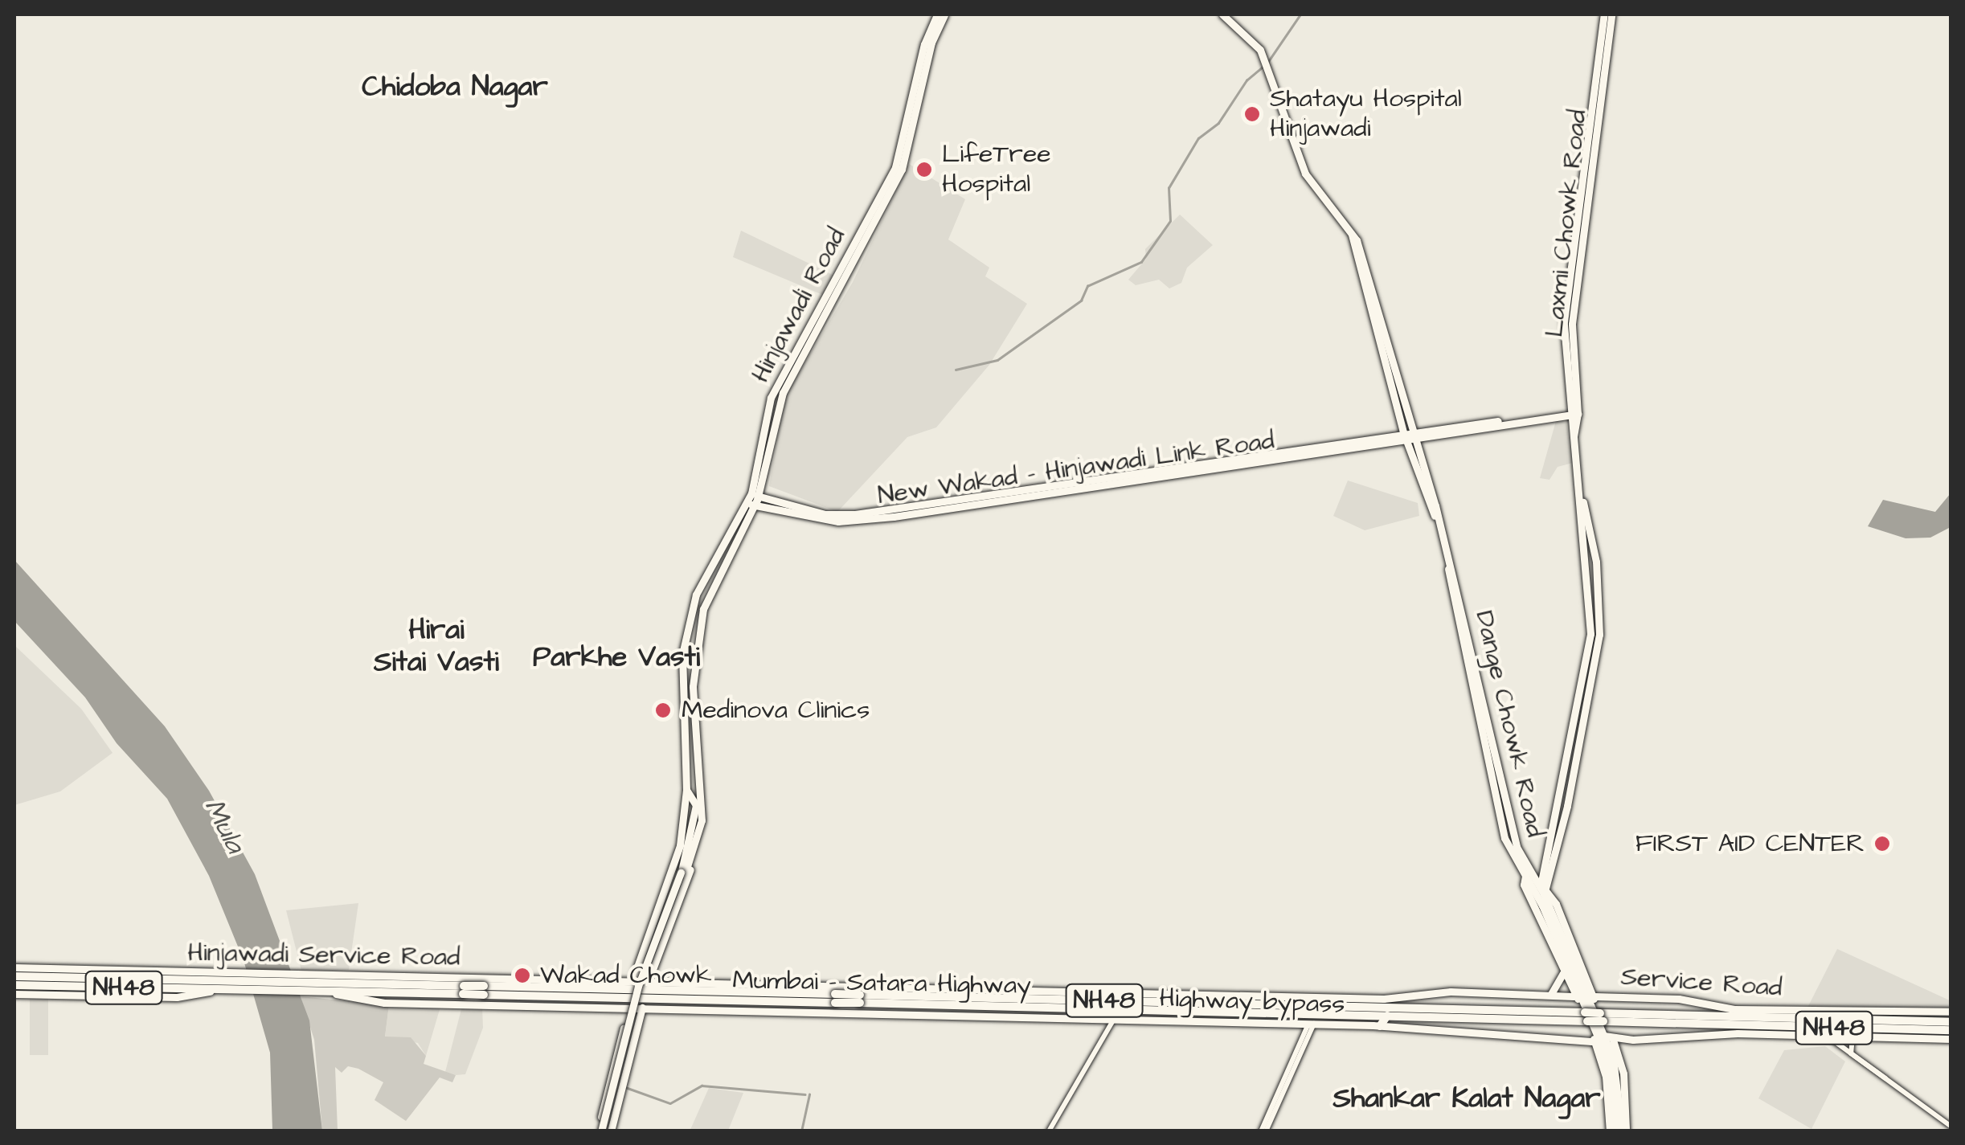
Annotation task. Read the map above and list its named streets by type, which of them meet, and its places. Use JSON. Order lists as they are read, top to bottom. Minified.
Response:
{"streets":{"highway":["Mumbai - Satara Highway","NH48"],"main road":["Laxmi Chowk Road","Hinjawadi Road","New Wakad - Hinjawadi Link Road","Dange Chowk Road","Hinjawadi Service Road","Service Road","Highway bypass"]},"crossings":[["Laxmi Chowk Road","New Wakad - Hinjawadi Link Road"],["Laxmi Chowk Road","Dange Chowk Road"],["Hinjawadi Road","New Wakad - Hinjawadi Link Road"],["New Wakad - Hinjawadi Link Road","Dange Chowk Road"],["Dange Chowk Road","Service Road"],["Dange Chowk Road","Mumbai - Satara Highway"],["Dange Chowk Road","NH48"],["Hinjawadi Service Road","Mumbai - Satara Highway"],["Hinjawadi Service Road","NH48"],["Service Road","Mumbai - Satara Highway"],["Service Road","NH48"],["Mumbai - Satara Highway","NH48"],["Mumbai - Satara Highway","Highway bypass"]],"districts":["Chidoba Nagar","Hirai Sitai Vasti","Parkhe Vasti","Shankar Kalat Nagar"],"water":["Mula"],"places":["Shatayu Hospital Hinjawadi","LifeTree Hospital","Medinova Clinics","FIRST AID CENTER","Wakad Chowk"]}
